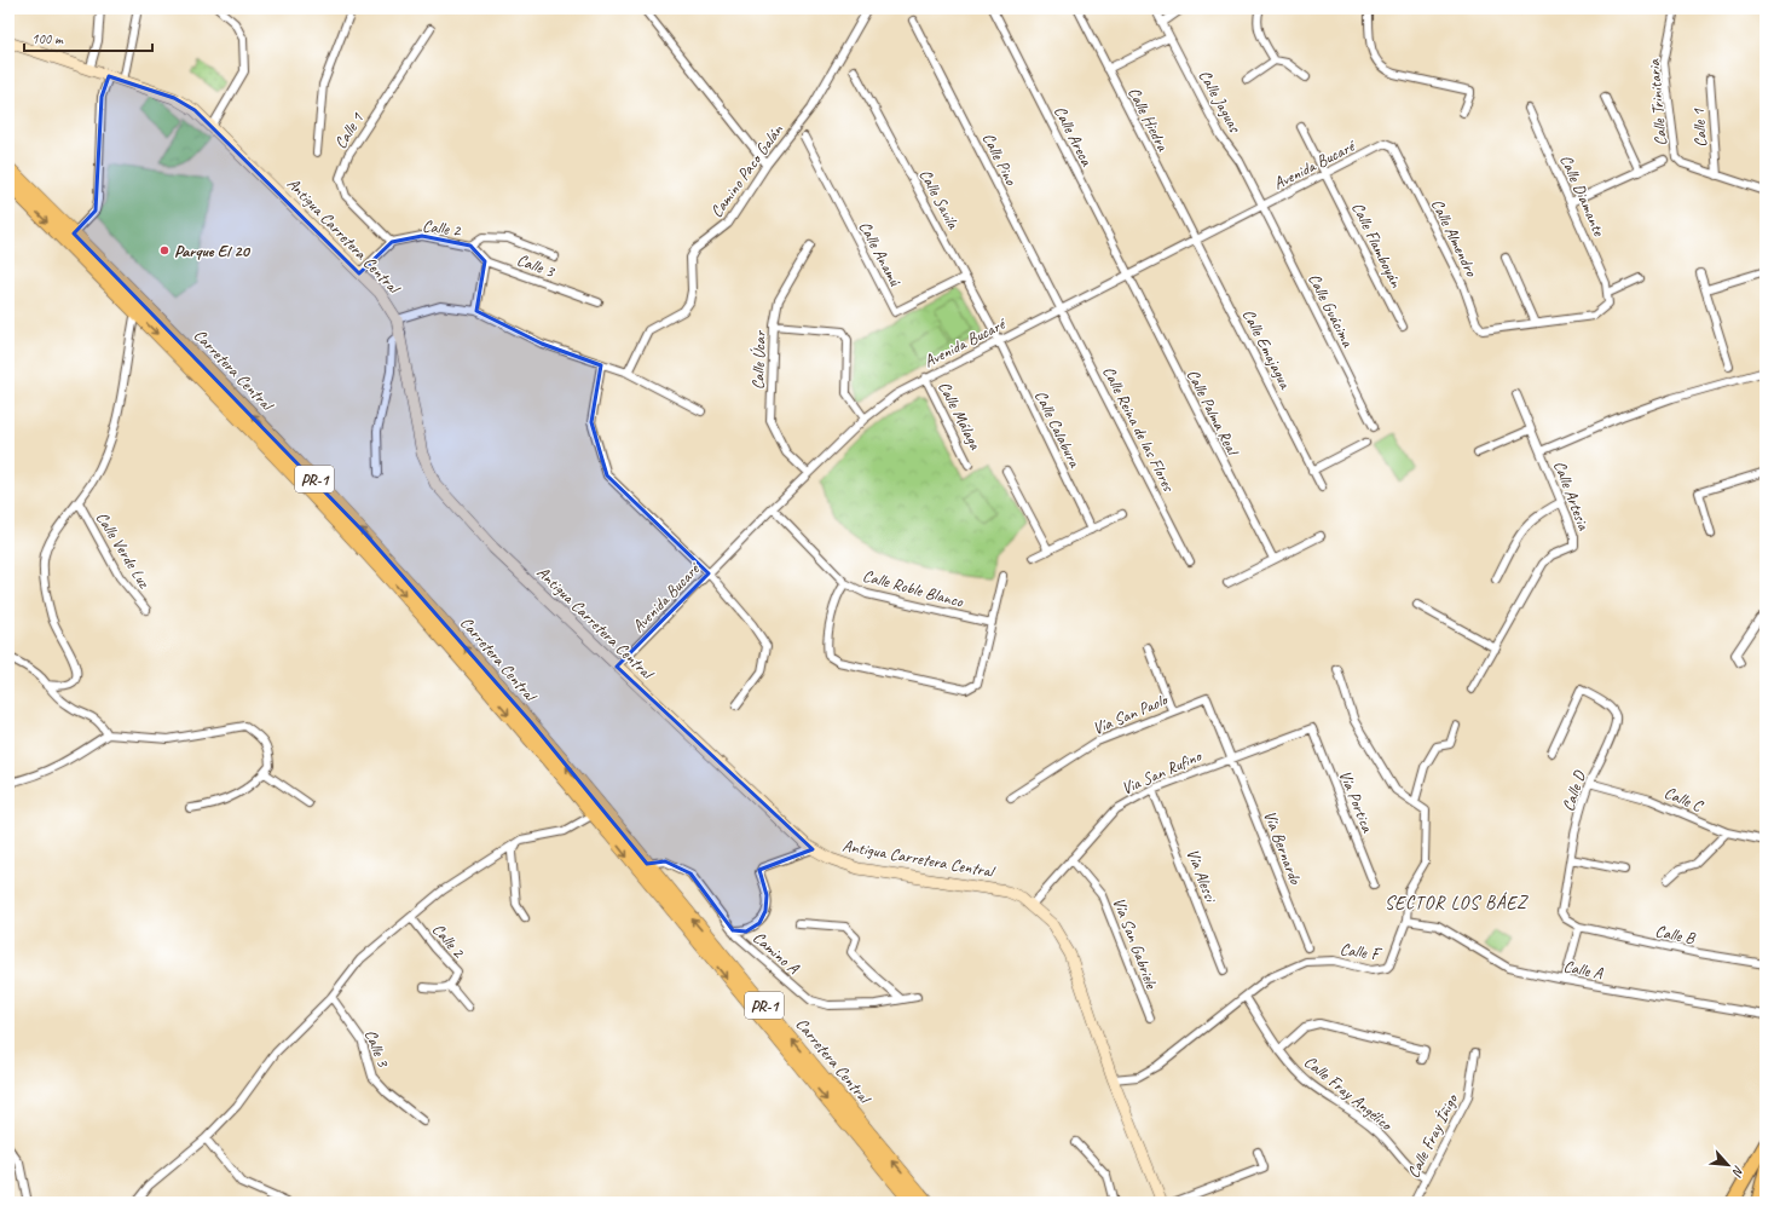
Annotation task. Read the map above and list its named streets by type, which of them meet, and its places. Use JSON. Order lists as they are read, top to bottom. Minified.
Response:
{"streets":{"highway":["Carretera Central","PR-1"],"street":["Calle Jaguas","Calle Trinitaria","Calle Hiedra","Calle 1","Calle Areca","Calle Pino","Avenida Bucaré","Camino Paco Galán","Calle Diamante","Calle Savila","Calle 2","Antigua Carretera Central","Calle Almendro","Calle Flamboyán","Calle Anamú","Calle 3","Calle Guácima","Calle Emajagua","Calle Úcar","Calle Palma Real","Calle Málaga","Calle Calabura","Calle Reina de las Flores","Calle Artesia","Calle Verde Luz","Calle Roble Blanco","Vía San Paolo","Via San Rufino","Calle D","Calle C","Vía Portica","Vía Bernardo","Vía Alessi","Calle B","Vía San Gabriele","Calle F","Camino A","Calle A","Calle Fray Angélico","Calle Fray Íñigo"]},"crossings":[["Calle Jaguas","Avenida Bucaré"],["Calle Jaguas","Calle Guácima"],["Calle Trinitaria","Calle 1"],["Calle Hiedra","Avenida Bucaré"],["Calle Hiedra","Calle Emajagua"],["Calle 1","Calle 2"],["Calle Areca","Avenida Bucaré"],["Calle Areca","Calle Palma Real"],["Calle Pino","Avenida Bucaré"],["Calle Pino","Calle Reina de las Flores"],["Avenida Bucaré","Calle Savila"],["Avenida Bucaré","Antigua Carretera Central"],["Avenida Bucaré","Calle Almendro"],["Avenida Bucaré","Calle Flamboyán"],["Avenida Bucaré","Calle Guácima"],["Avenida Bucaré","Calle Emajagua"],["Avenida Bucaré","Calle Úcar"],["Avenida Bucaré","Calle Palma Real"],["Avenida Bucaré","Calle Málaga"],["Avenida Bucaré","Calle Calabura"],["Avenida Bucaré","Calle Reina de las Flores"],["Avenida Bucaré","Calle Roble Blanco"],["Calle Savila","Calle Anamú"],["Calle Savila","Calle Calabura"],["Calle 2","Calle 3"],["Antigua Carretera Central","Via San Rufino"],["Antigua Carretera Central","Calle F"],["Carretera Central","Camino A"],["Vía San Paolo","Via San Rufino"],["Vía San Paolo","Vía Bernardo"],["Via San Rufino","Vía Portica"],["Via San Rufino","Vía Bernardo"],["Via San Rufino","Vía Alessi"],["Via San Rufino","Vía San Gabriele"],["Calle D","Calle C"],["Calle D","Calle B"],["Calle F","Calle A"],["Calle F","Calle Fray Angélico"],["Calle Fray Angélico","Calle Fray Íñigo"]],"districts":["SECTOR LOS BÁEZ"],"places":["Parque El 20"],"scale_bar":"100 m","north":"bottom right"}
